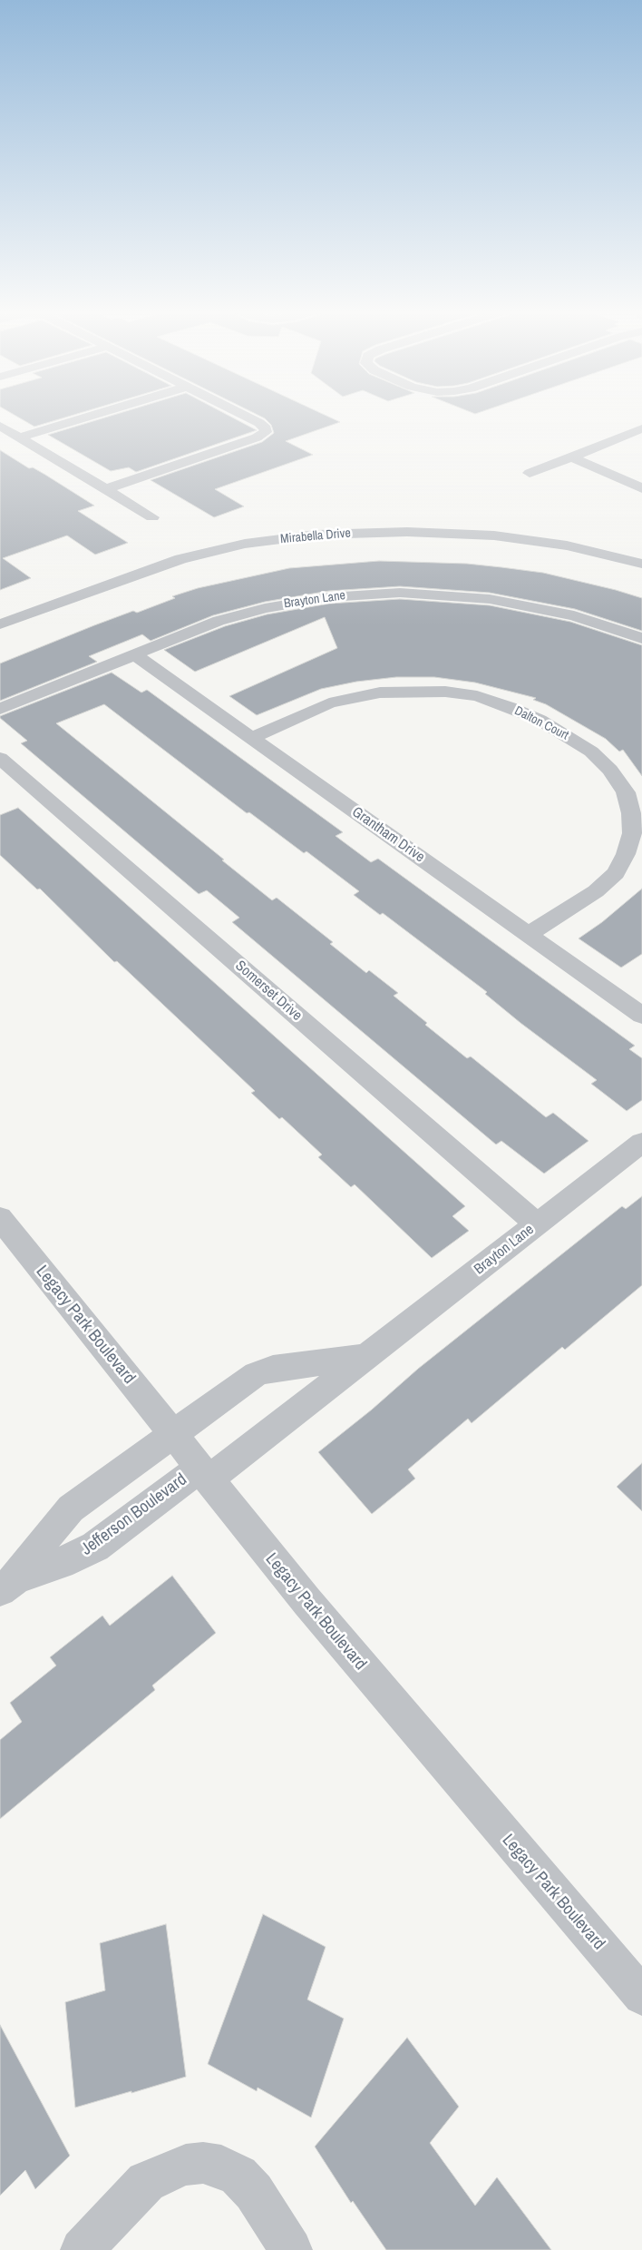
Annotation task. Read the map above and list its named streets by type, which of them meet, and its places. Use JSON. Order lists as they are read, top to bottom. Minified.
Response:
{"streets":{"street":["Mirabella Drive","Brayton Lane","Dalton Court","Grantham Drive","Somerset Drive","Legacy Park Boulevard","Jefferson Boulevard"]},"crossings":[["Brayton Lane","Grantham Drive"],["Brayton Lane","Somerset Drive"],["Brayton Lane","Legacy Park Boulevard"],["Brayton Lane","Jefferson Boulevard"],["Dalton Court","Grantham Drive"],["Legacy Park Boulevard","Jefferson Boulevard"]]}
